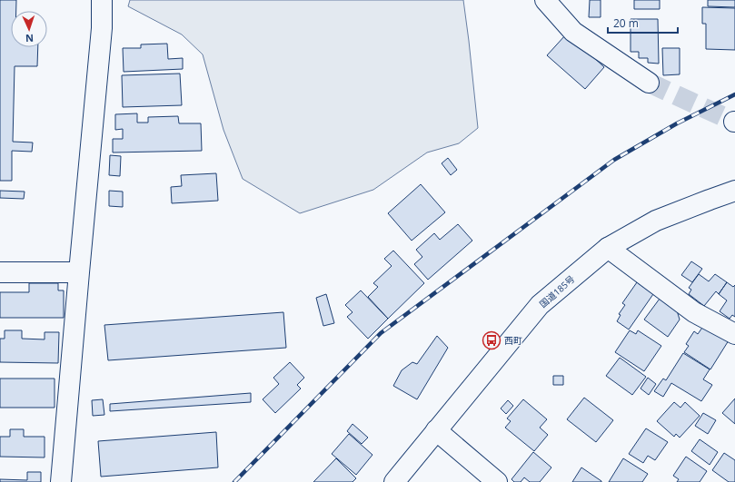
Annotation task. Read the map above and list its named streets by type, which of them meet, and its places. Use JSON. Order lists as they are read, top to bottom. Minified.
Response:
{"streets":{"main road":["国道185号"]},"places":{"bus stop":["西町"]},"scale_bar":"20 m","north":"bottom"}
